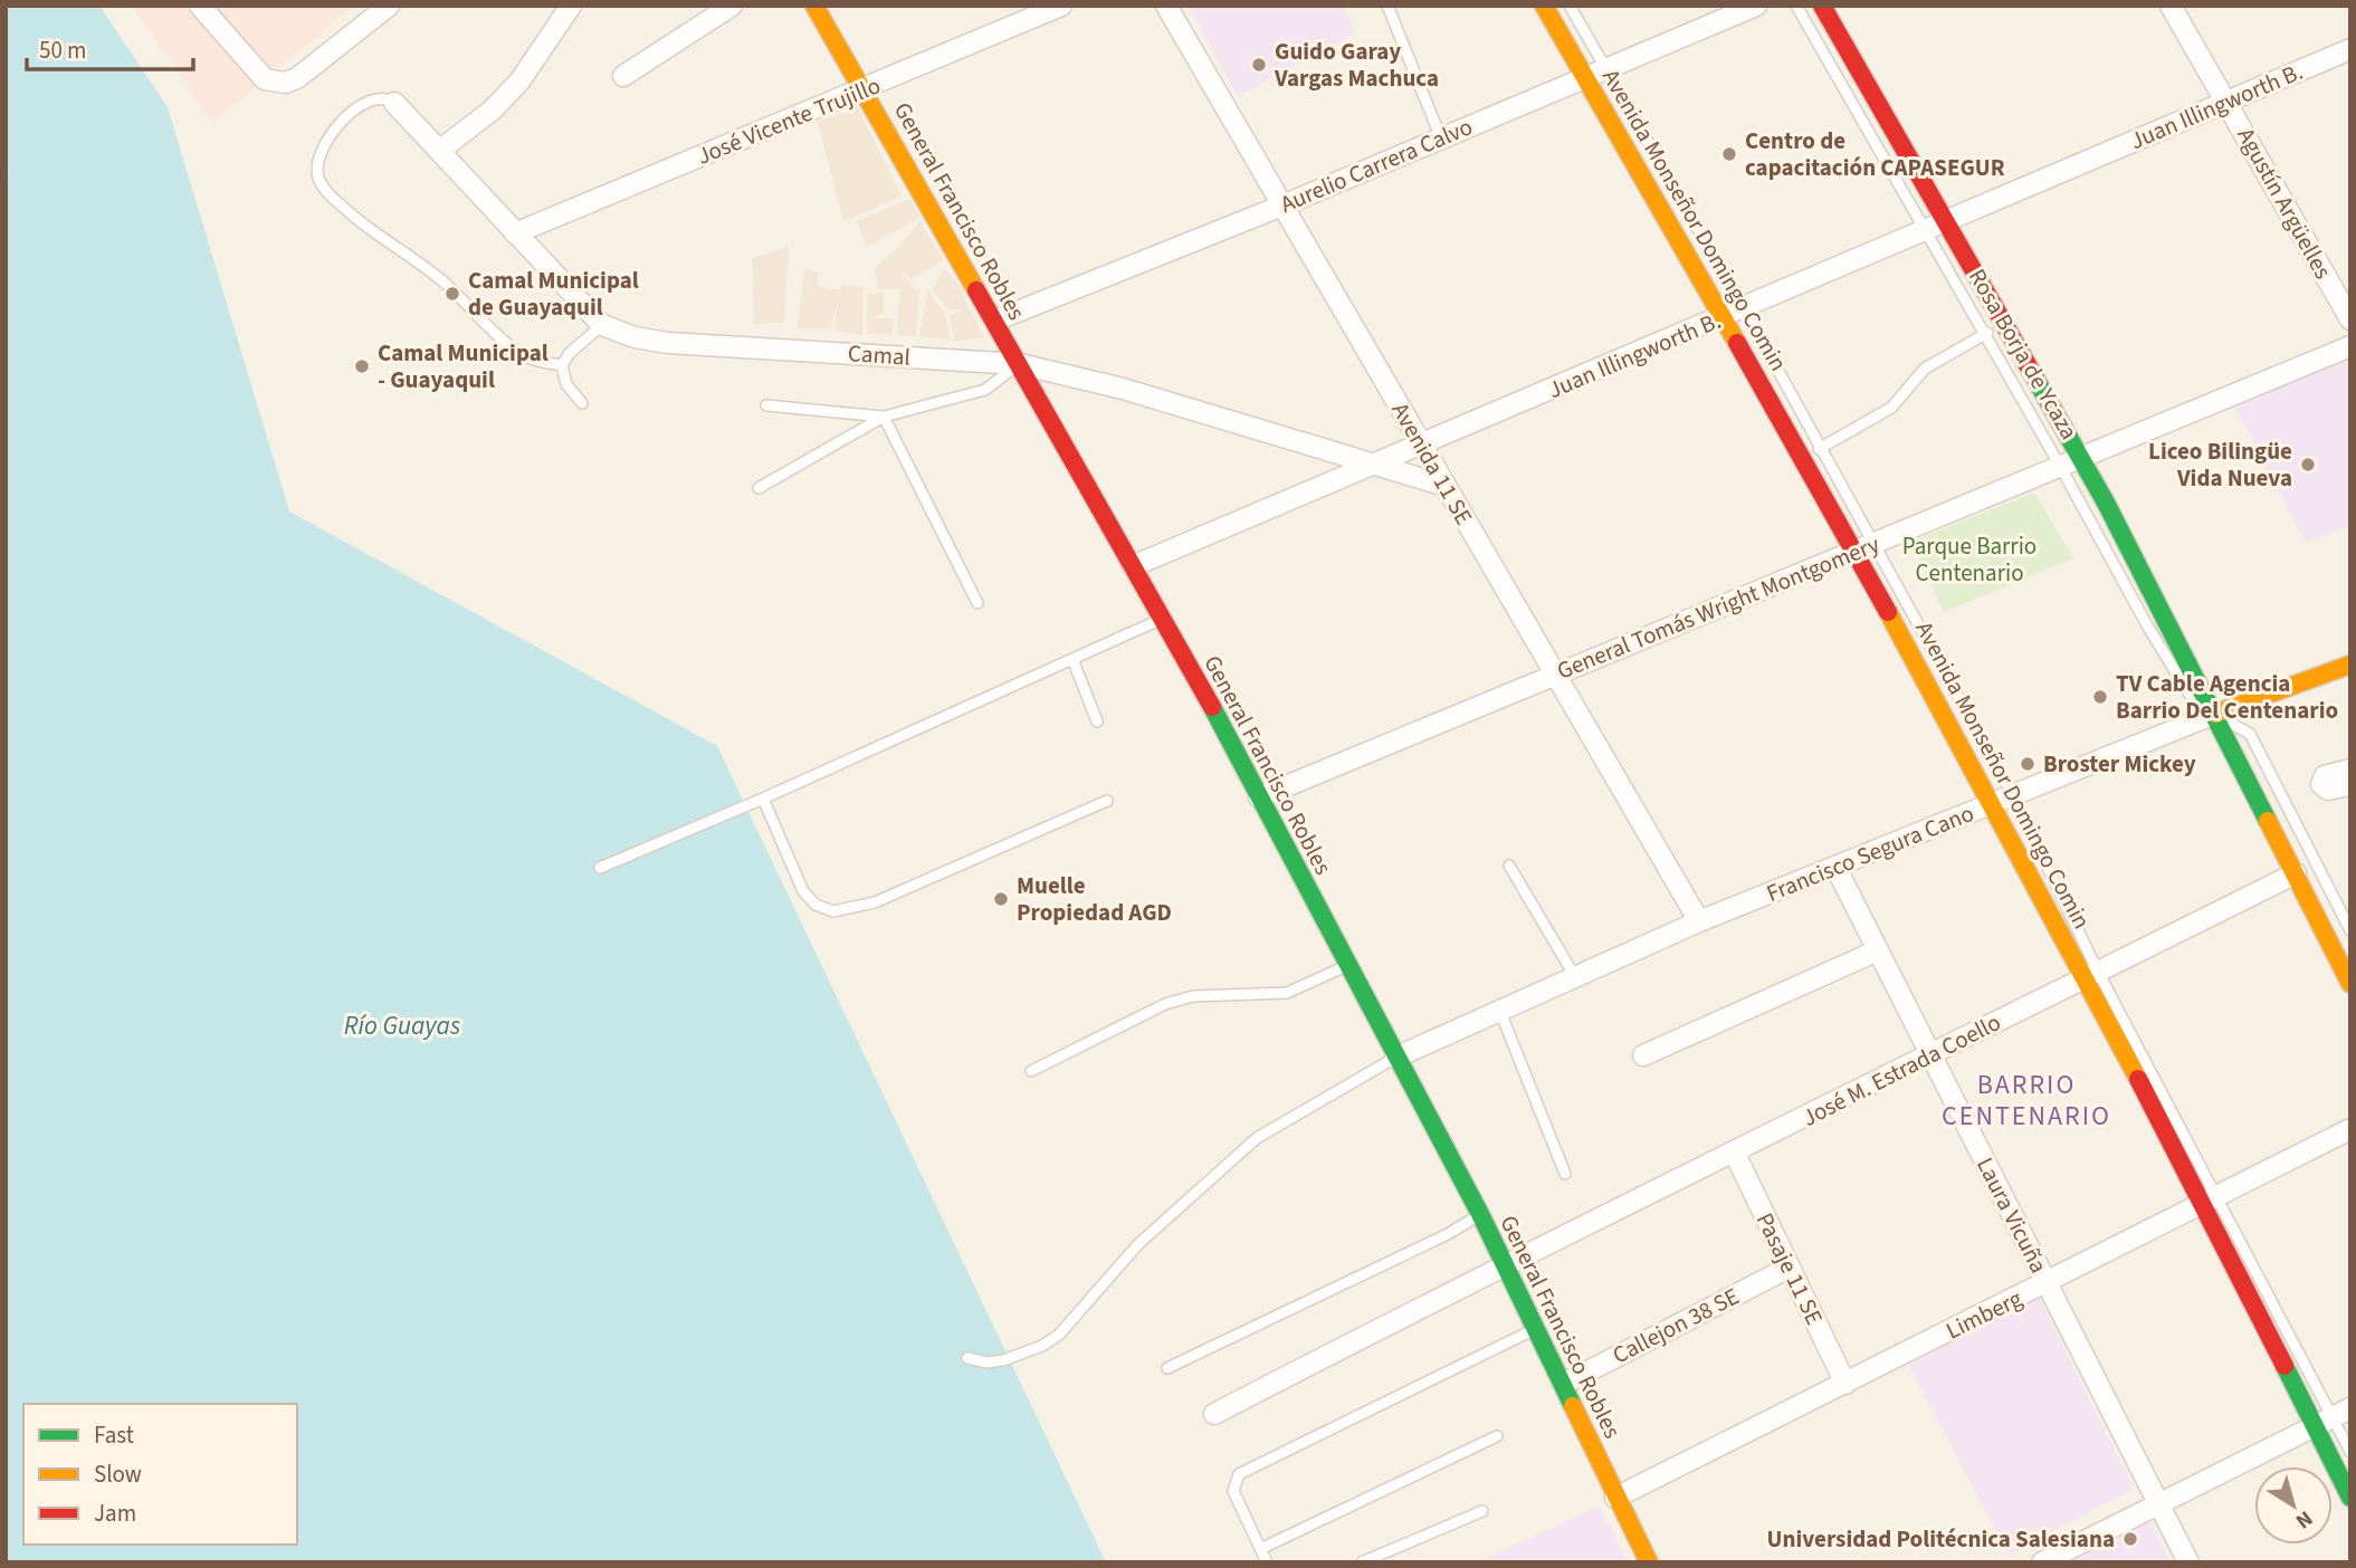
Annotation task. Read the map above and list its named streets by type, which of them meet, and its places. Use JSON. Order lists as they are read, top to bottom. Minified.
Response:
{"streets":{"main road":["General Francisco Robles","Avenida Monseñor Domingo Comin","Rosa Borja de Ycaza","Francisco Segura Cano"],"street":["Juan Illingworth B.","José Vicente Trujillo","Aurelio Carrera Calvo","Agustín Argüelles","Camal","Avenida 11 SE","General Tomás Wright Montgomery","José M. Estrada Coello","Laura Vicuña","Pasaje 11 SE","Limberg","Callejon 38 SE"]},"crossings":[["Juan Illingworth B.","Agustín Argüelles"],["Juan Illingworth B.","General Francisco Robles"],["Juan Illingworth B.","Avenida Monseñor Domingo Comin"],["Juan Illingworth B.","Rosa Borja de Ycaza"],["Juan Illingworth B.","Camal"],["Juan Illingworth B.","Avenida 11 SE"],["José Vicente Trujillo","General Francisco Robles"],["José Vicente Trujillo","Camal"],["Aurelio Carrera Calvo","General Francisco Robles"],["Aurelio Carrera Calvo","Avenida Monseñor Domingo Comin"],["Aurelio Carrera Calvo","Avenida 11 SE"],["General Francisco Robles","Camal"],["General Francisco Robles","General Tomás Wright Montgomery"],["General Francisco Robles","Francisco Segura Cano"],["General Francisco Robles","José M. Estrada Coello"],["General Francisco Robles","Limberg"],["General Francisco Robles","Callejon 38 SE"],["Avenida Monseñor Domingo Comin","General Tomás Wright Montgomery"],["Avenida Monseñor Domingo Comin","Francisco Segura Cano"],["Avenida Monseñor Domingo Comin","José M. Estrada Coello"],["Avenida Monseñor Domingo Comin","Limberg"],["Rosa Borja de Ycaza","General Tomás Wright Montgomery"],["Rosa Borja de Ycaza","Francisco Segura Cano"],["Rosa Borja de Ycaza","José M. Estrada Coello"],["Camal","Avenida 11 SE"],["Avenida 11 SE","General Tomás Wright Montgomery"],["Avenida 11 SE","Francisco Segura Cano"],["Francisco Segura Cano","Laura Vicuña"],["José M. Estrada Coello","Laura Vicuña"],["José M. Estrada Coello","Pasaje 11 SE"],["Laura Vicuña","Limberg"],["Pasaje 11 SE","Limberg"],["Pasaje 11 SE","Callejon 38 SE"]],"districts":["BARRIO CENTENARIO"],"water":["Río Guayas"],"parks":["Parque Barrio Centenario"],"places":["Guido Garay Vargas Machuca","Centro de capacitación CAPASEGUR","Camal Municipal de Guayaquil","Camal Municipal - Guayaquil","Liceo Bilingüe Vida Nueva","TV Cable Agencia Barrio Del Centenario","Broster Mickey","Muelle Propiedad AGD","Universidad Politécnica Salesiana"],"legend":["Fast","Slow","Jam"],"scale_bar":"50 m","north":"bottom right"}
